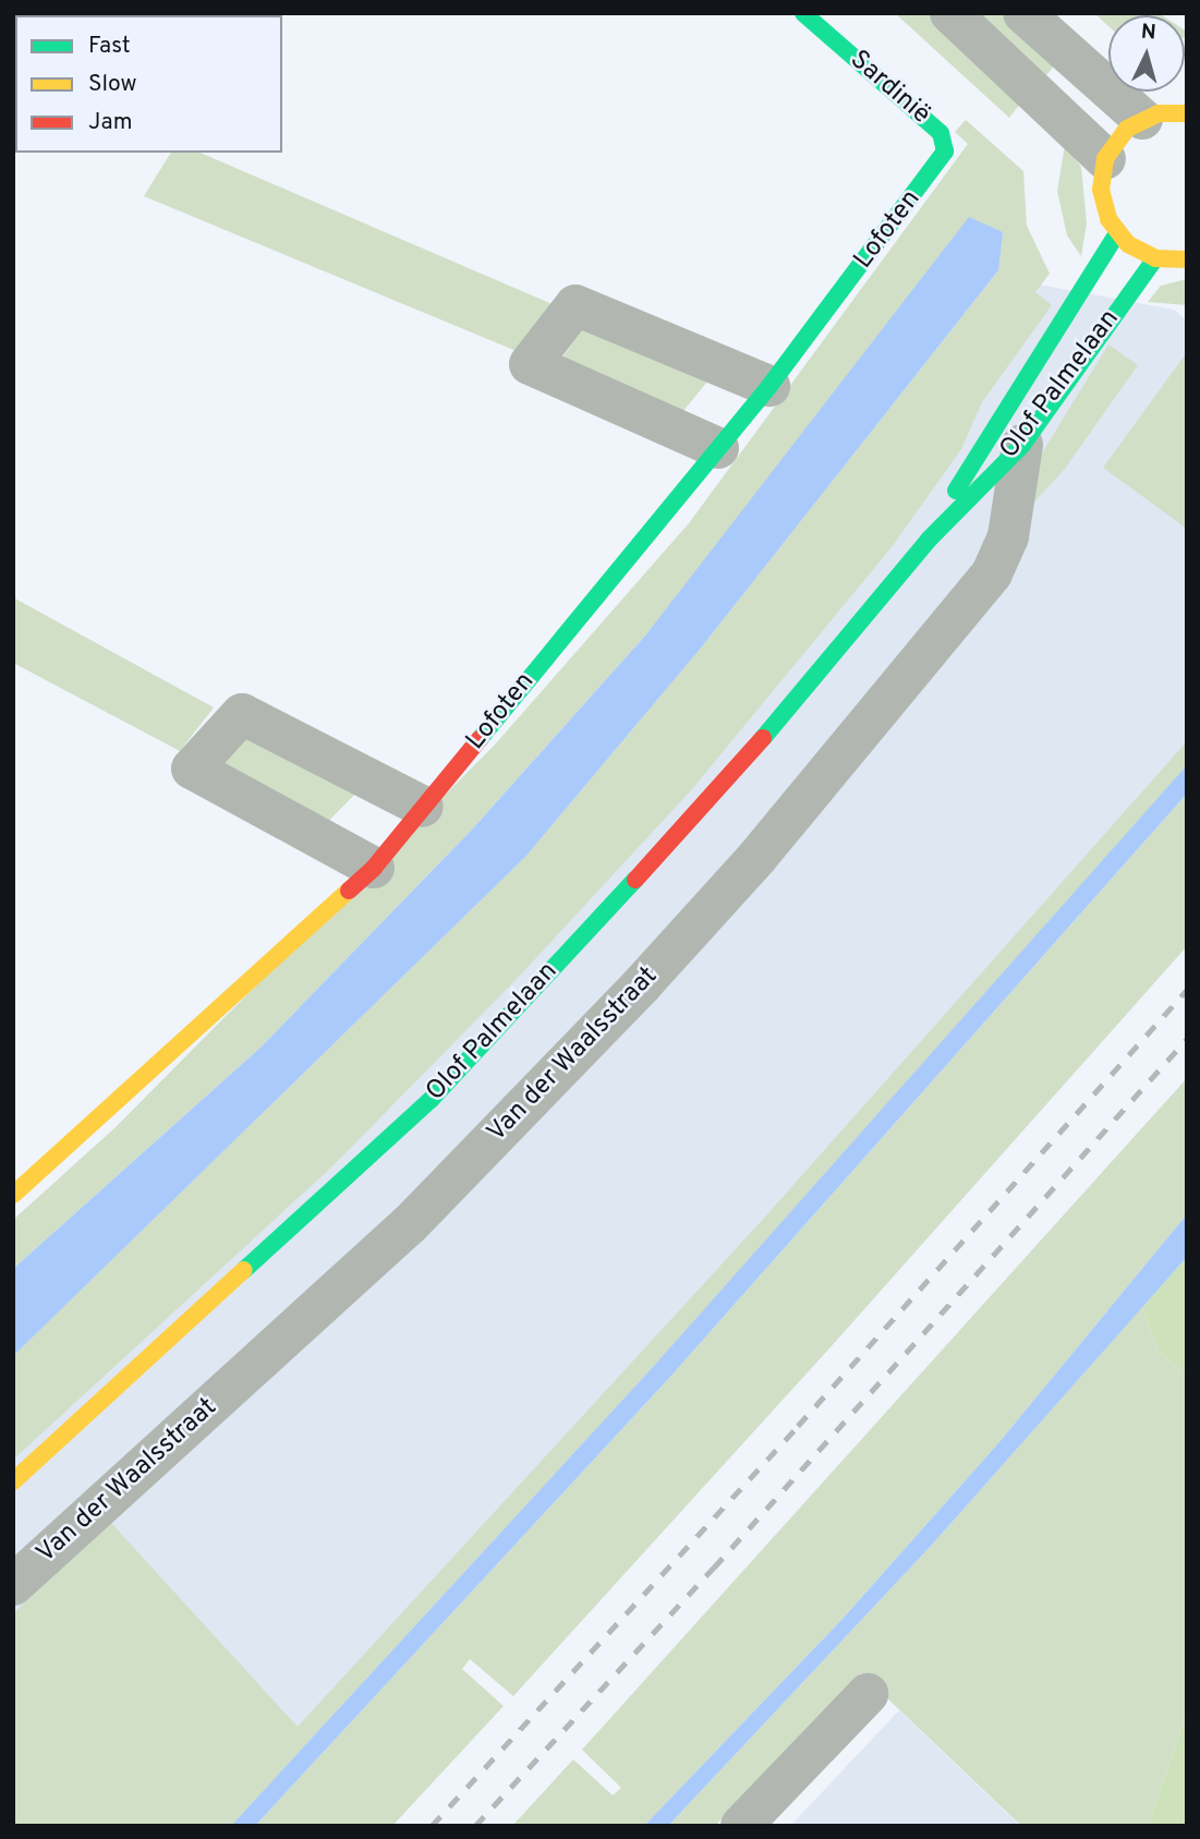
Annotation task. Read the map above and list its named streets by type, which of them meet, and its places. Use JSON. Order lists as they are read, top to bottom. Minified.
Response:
{"streets":{"street":["Sardinië","Lofoten","Olof Palmelaan","Van der Waalsstraat"]},"crossings":[["Sardinië","Lofoten"],["Olof Palmelaan","Van der Waalsstraat"]],"legend":["Fast","Slow","Jam"],"north":"top"}
